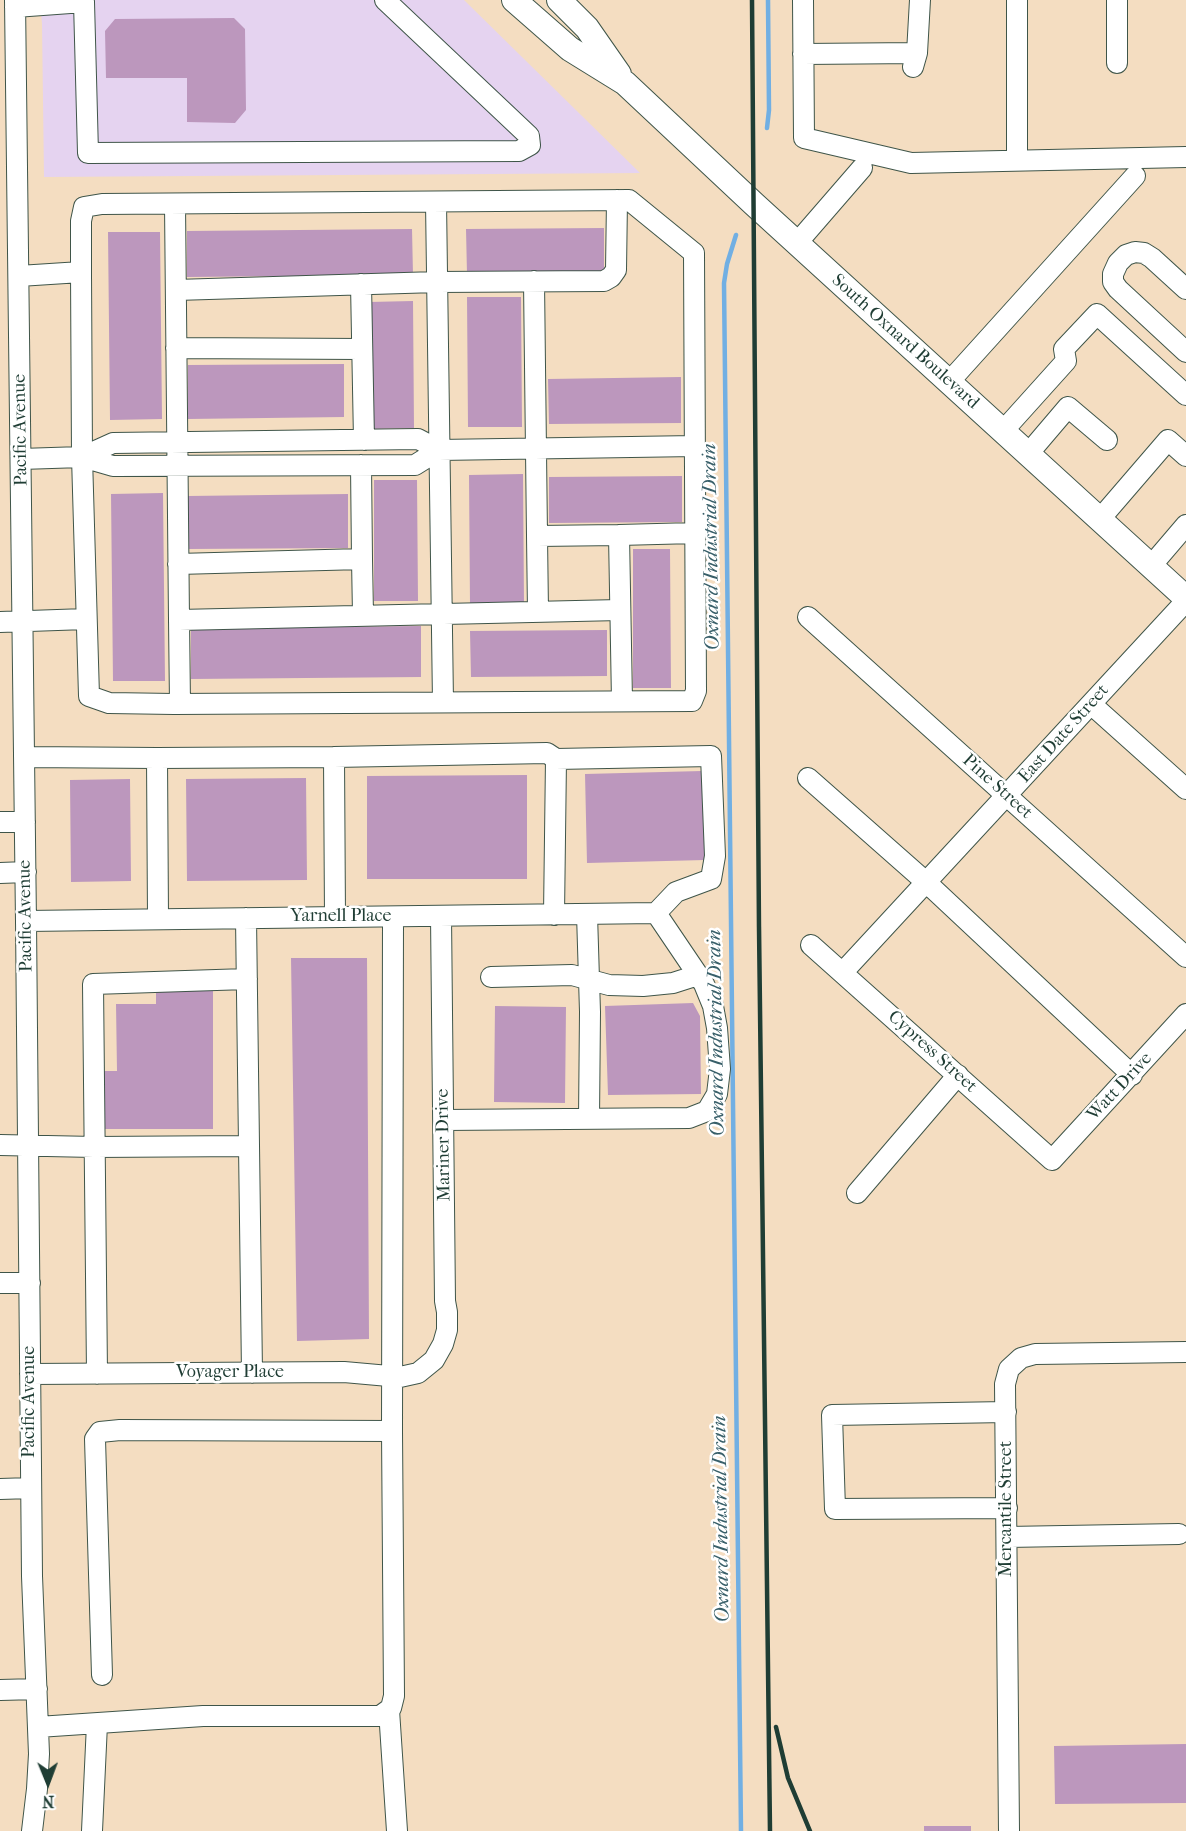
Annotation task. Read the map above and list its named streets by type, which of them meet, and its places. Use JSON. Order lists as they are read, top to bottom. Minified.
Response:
{"streets":{"main road":["South Oxnard Boulevard"],"street":["Pacific Avenue","East Date Street","Pine Street","Yarnell Place","Cypress Street","Watt Drive","Mariner Drive","Voyager Place","Mercantile Street"]},"crossings":[["South Oxnard Boulevard","East Date Street"],["Pacific Avenue","Yarnell Place"],["Pacific Avenue","Voyager Place"],["East Date Street","Pine Street"],["East Date Street","Cypress Street"],["Yarnell Place","Mariner Drive"],["Cypress Street","Watt Drive"],["Mariner Drive","Voyager Place"]],"water":["Oxnard Industrial Drain"],"north":"bottom"}
